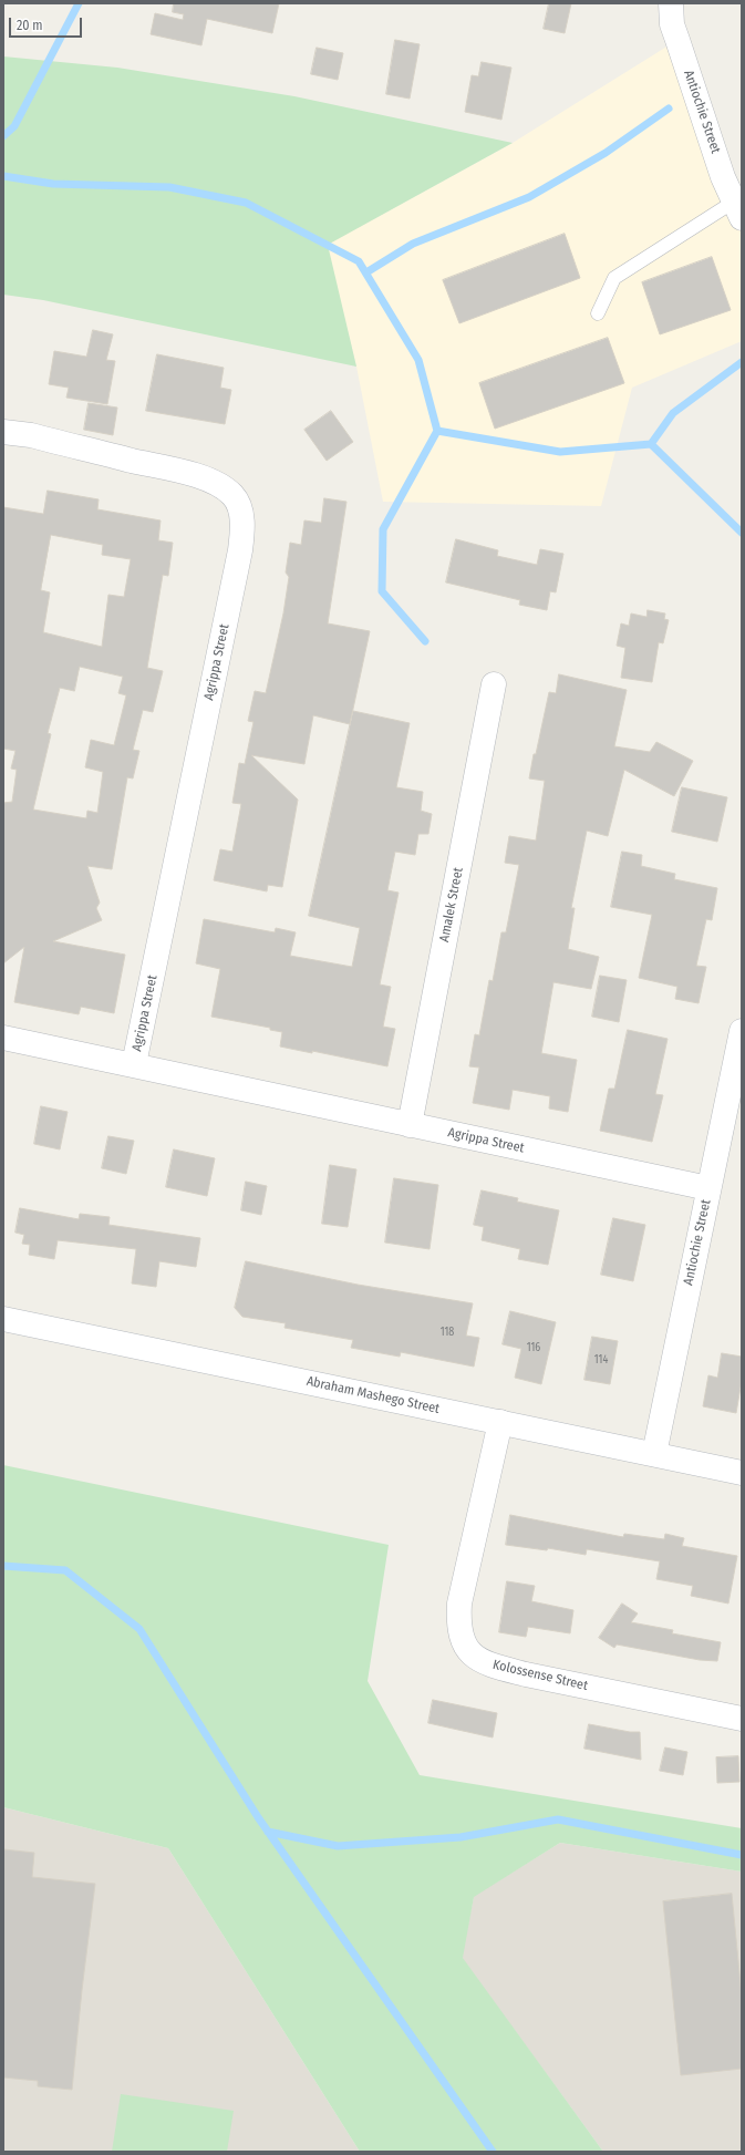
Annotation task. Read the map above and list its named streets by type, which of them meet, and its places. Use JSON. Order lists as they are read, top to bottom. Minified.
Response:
{"streets":{"street":["Antiochie Street","Agrippa Street","Amalek Street","Abraham Mashego Street","Kolossense Street"]},"crossings":[["Antiochie Street","Agrippa Street"],["Antiochie Street","Abraham Mashego Street"],["Agrippa Street","Amalek Street"],["Abraham Mashego Street","Kolossense Street"]],"house_numbers":["118","116","114"],"scale_bar":"20 m"}
